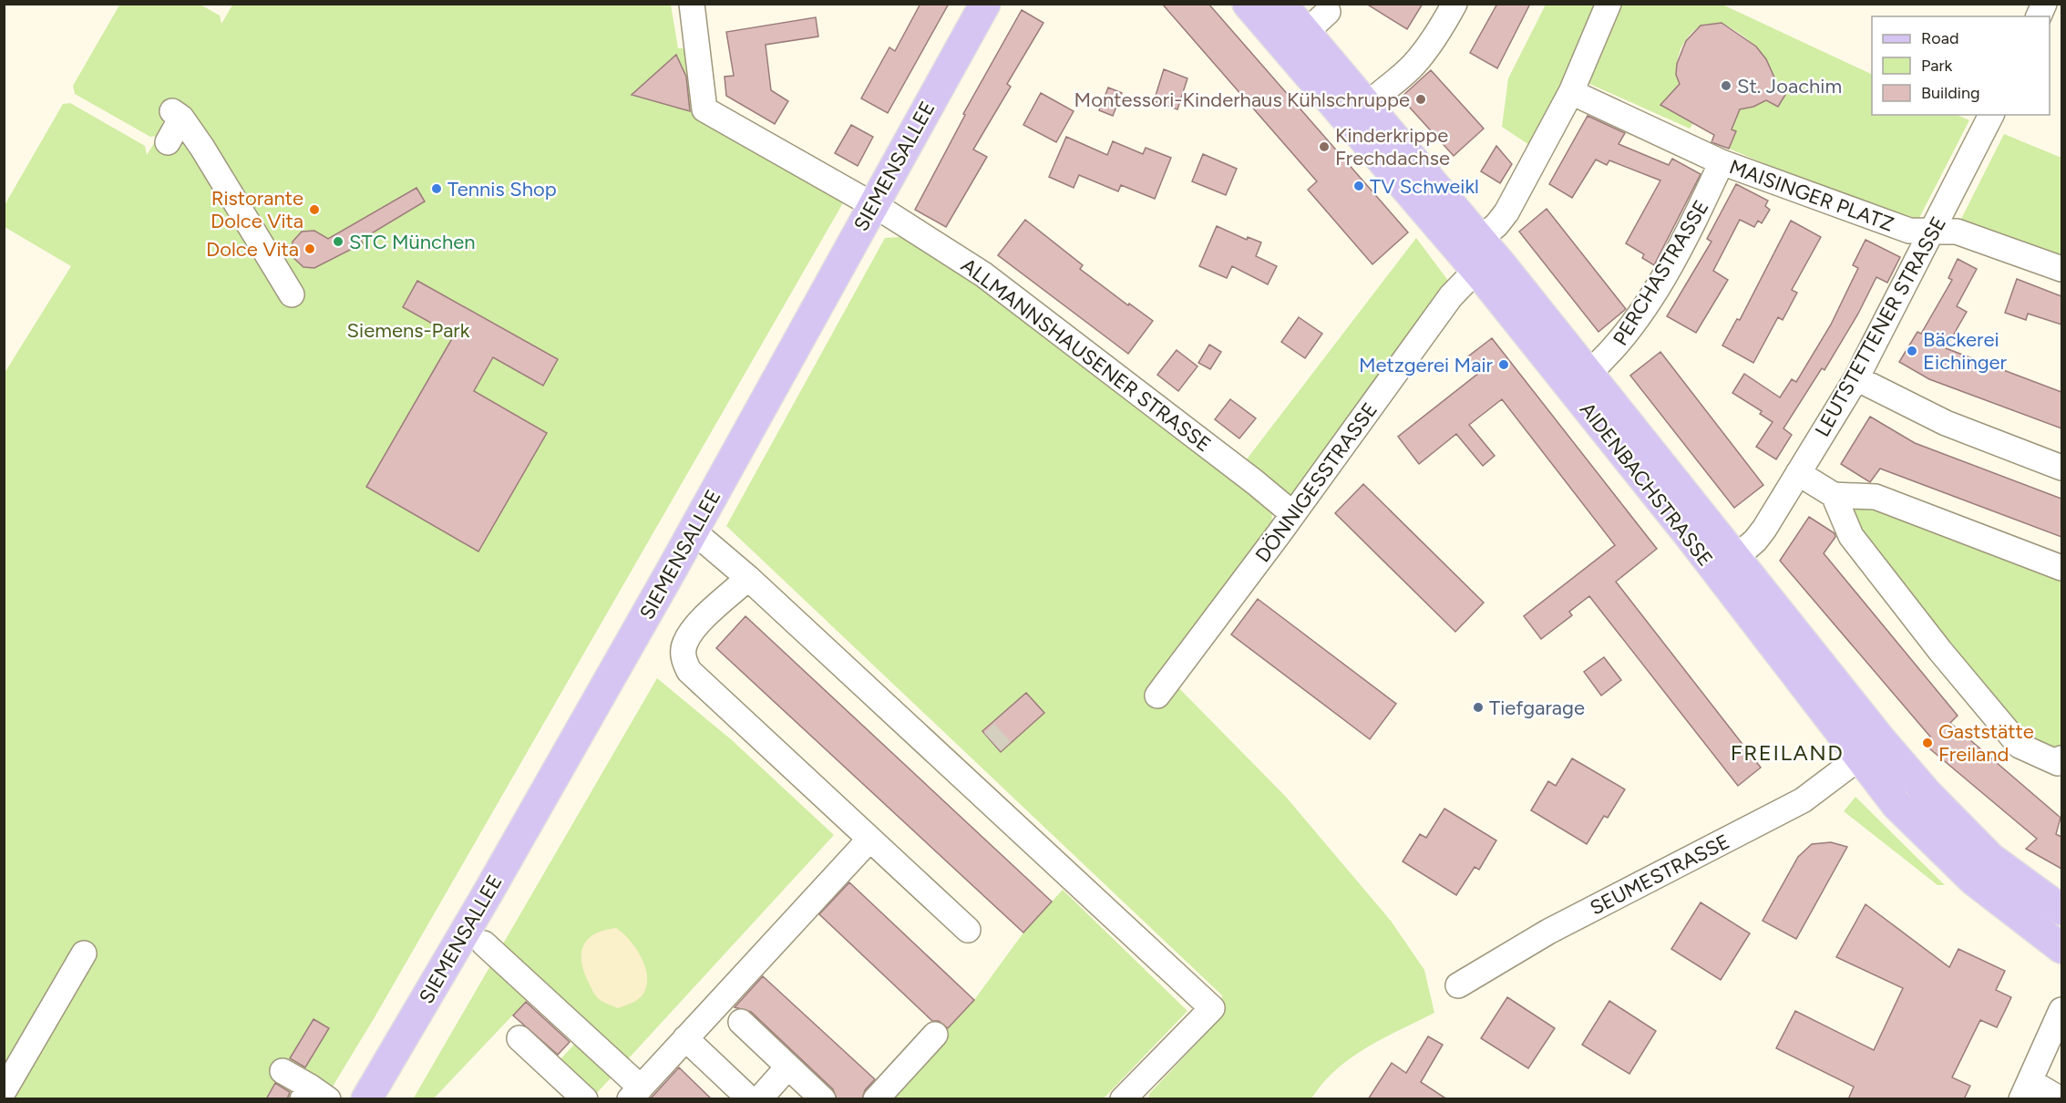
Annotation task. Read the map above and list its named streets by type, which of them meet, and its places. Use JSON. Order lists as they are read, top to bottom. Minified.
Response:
{"streets":{"main road":["SIEMENSALLEE","AIDENBACHSTRASSE"],"street":["MAISINGER PLATZ","PERCHASTRASSE","LEUTSTETTENER STRASSE","ALLMANNSHAUSENER STRASSE","DÖNNIGESSTRASSE","SEUMESTRASSE"]},"crossings":[["SIEMENSALLEE","ALLMANNSHAUSENER STRASSE"],["MAISINGER PLATZ","PERCHASTRASSE"],["MAISINGER PLATZ","LEUTSTETTENER STRASSE"],["PERCHASTRASSE","AIDENBACHSTRASSE"],["LEUTSTETTENER STRASSE","AIDENBACHSTRASSE"],["ALLMANNSHAUSENER STRASSE","DÖNNIGESSTRASSE"],["DÖNNIGESSTRASSE","AIDENBACHSTRASSE"],["AIDENBACHSTRASSE","SEUMESTRASSE"]],"districts":["FREILAND"],"parks":["Siemens-Park"],"places":["St. Joachim","Montessori-Kinderhaus Kühlschruppe","Kinderkrippe Frechdachse","TV Schweikl","Tennis Shop","Ristorante Dolce Vita","STC München","Dolce Vita","Bäckerei Eichinger","Metzgerei Mair","Tiefgarage","Gaststätte Freiland"],"legend":["Road","Park","Building"]}
